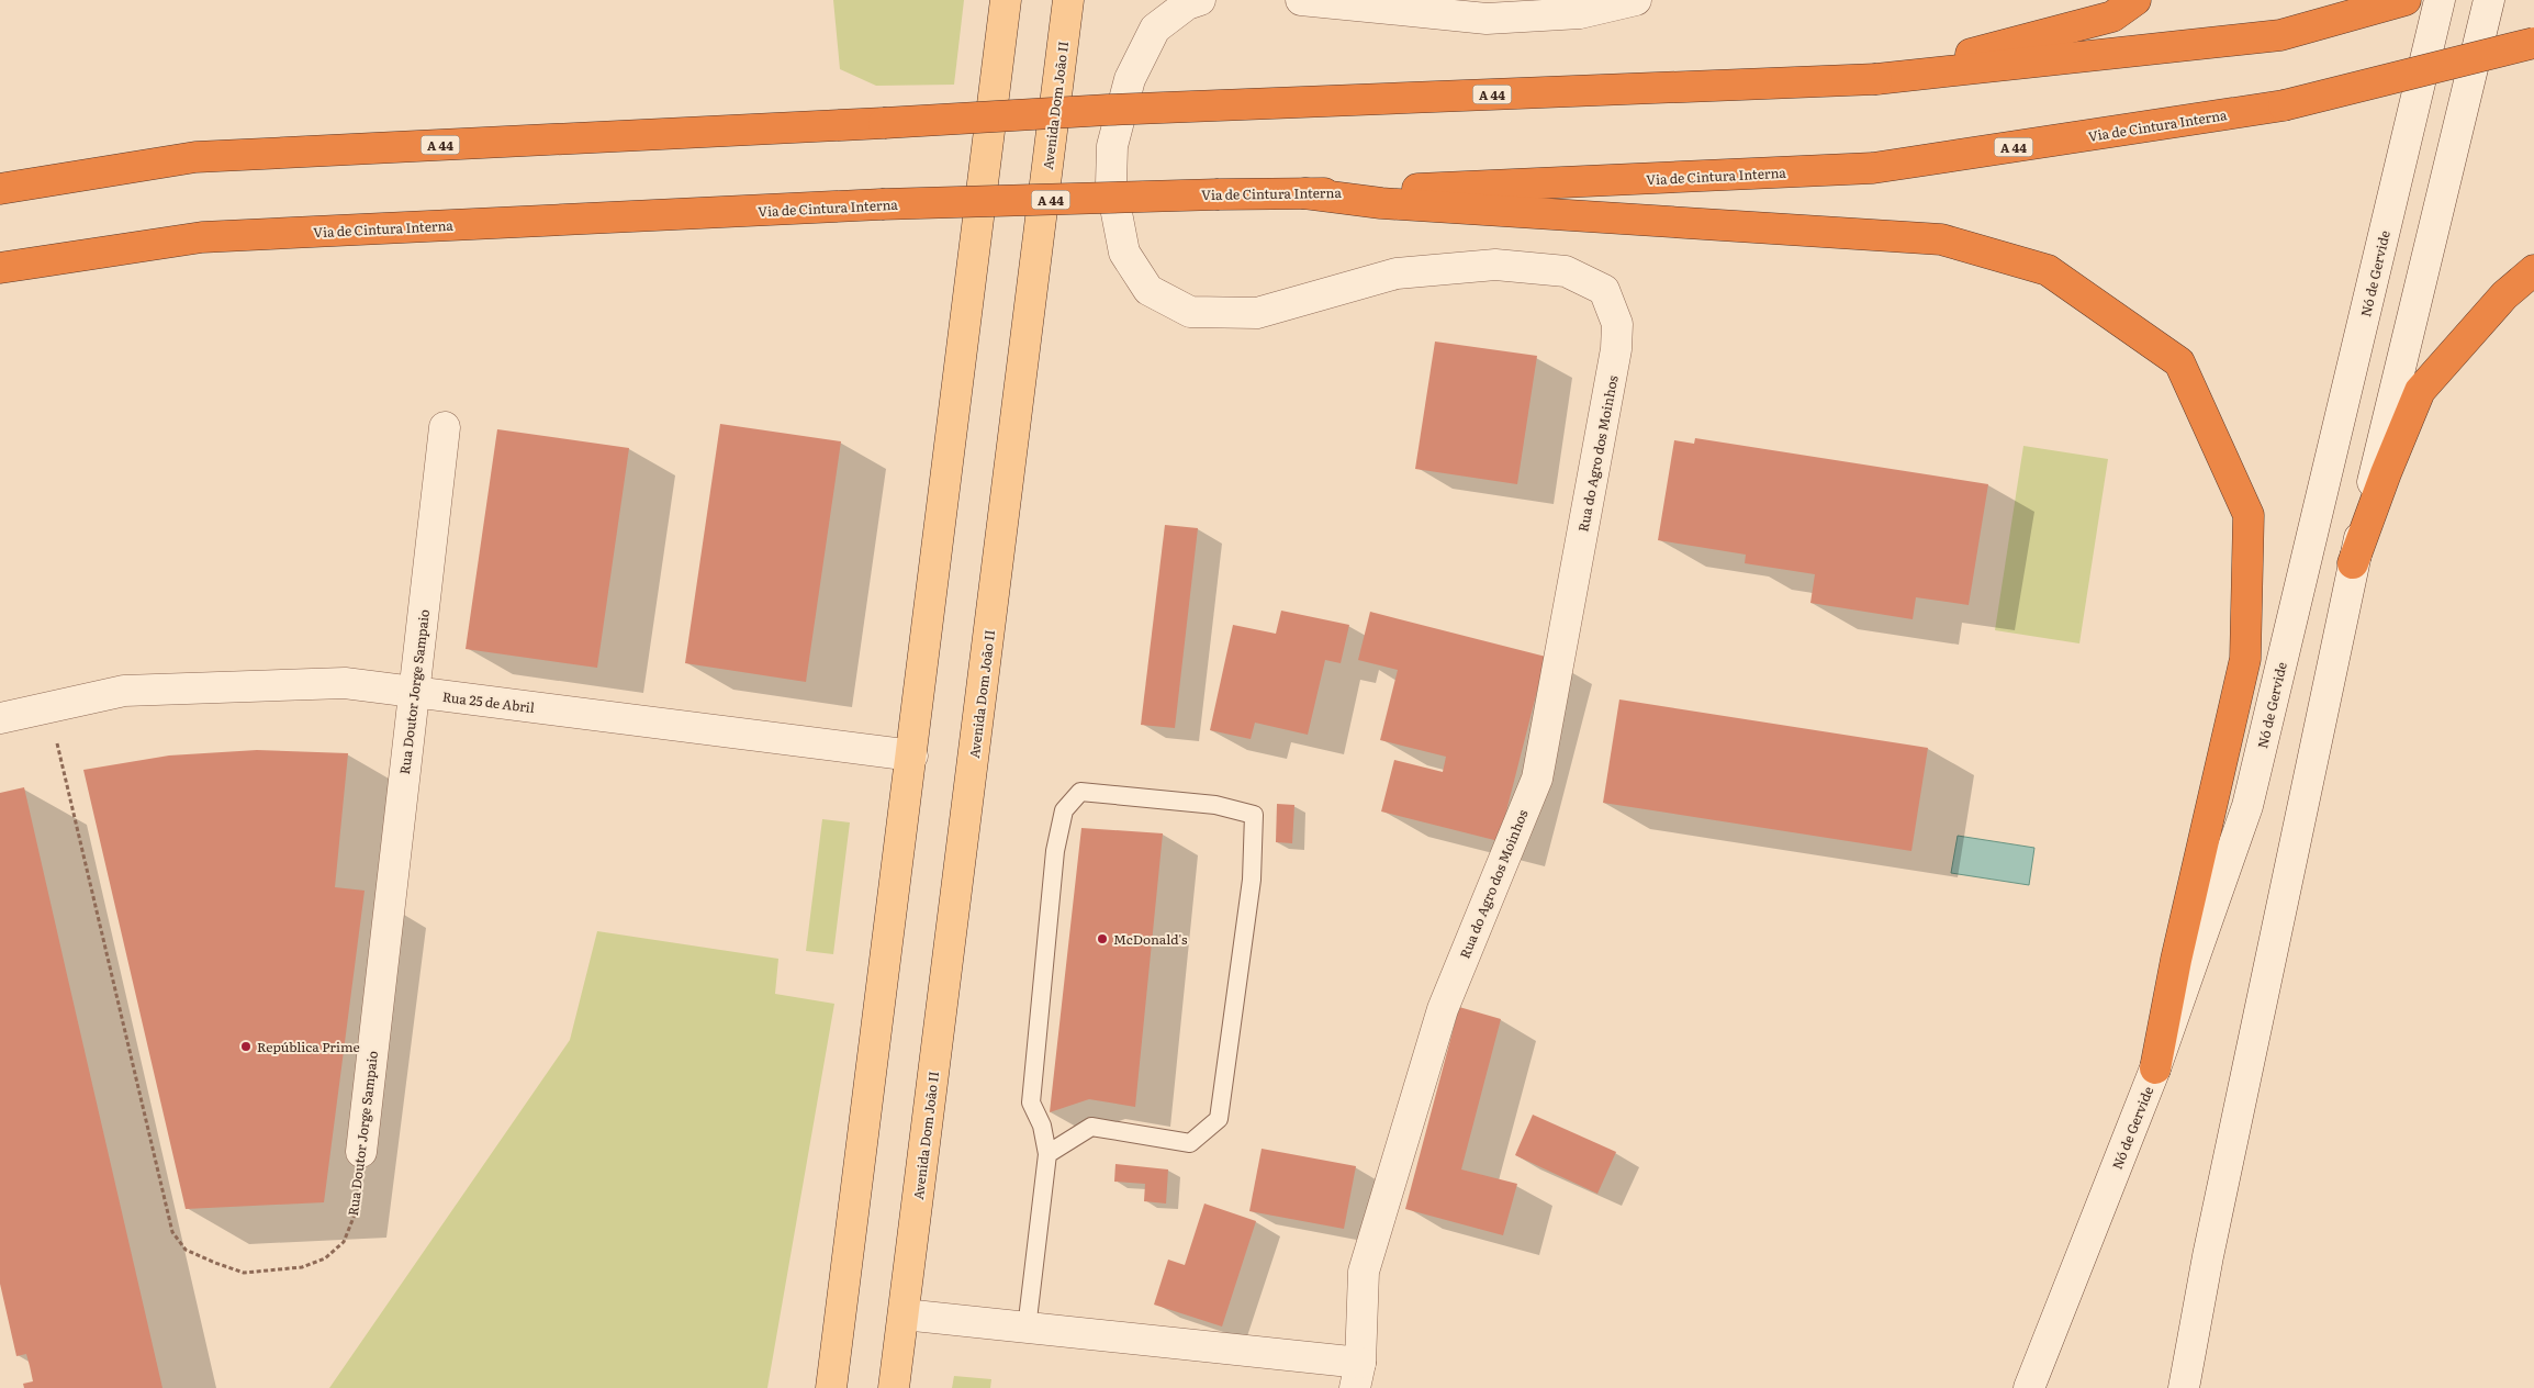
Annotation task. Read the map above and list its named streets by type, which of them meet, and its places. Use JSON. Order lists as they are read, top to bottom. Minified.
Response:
{"streets":{"highway":["A 44","Via de Cintura Interna"],"main road":["Avenida Dom João II"],"street":["Nó de Gervide","Rua do Agro dos Moinhos","Rua Doutor Jorge Sampaio","Rua 25 de Abril"]},"crossings":[["Rua Doutor Jorge Sampaio","Rua 25 de Abril"]],"places":["McDonald's","República Prime"]}
